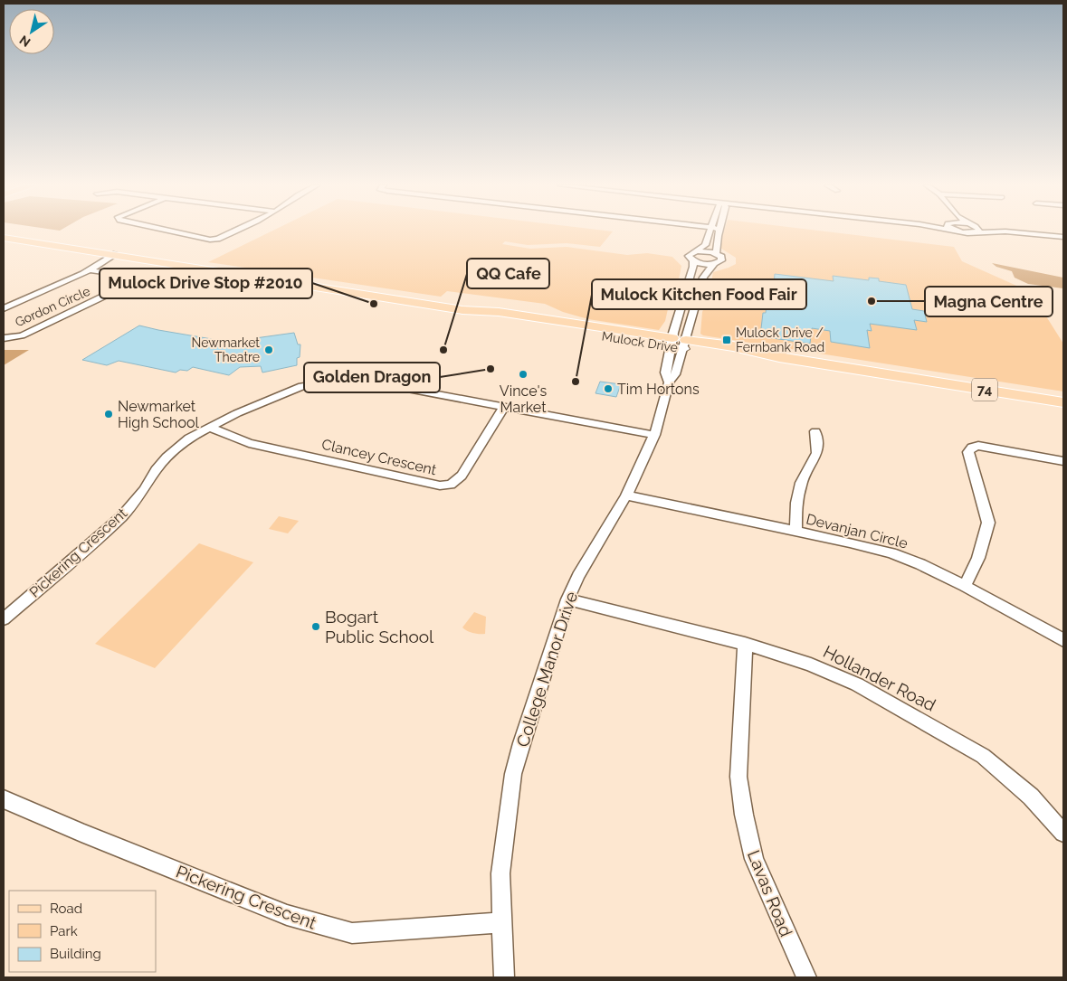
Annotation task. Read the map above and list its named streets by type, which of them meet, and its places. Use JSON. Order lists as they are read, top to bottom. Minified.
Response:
{"streets":{"main road":["Mulock Drive","74"],"street":["Gordon Circle","Clancey Crescent","Devanjan Circle","Pickering Crescent","College Manor Drive","Hollander Road","Lavas Road"]},"crossings":[["Gordon Circle","Mulock Drive"],["Mulock Drive","College Manor Drive"],["Clancey Crescent","Pickering Crescent"],["Devanjan Circle","College Manor Drive"],["Pickering Crescent","College Manor Drive"],["College Manor Drive","Hollander Road"],["Hollander Road","Lavas Road"]],"places":{"other":["Magna Centre","Mulock Drive Stop #2010","Newmarket Theatre","QQ Cafe","Golden Dragon","Vince's Market","Mulock Kitchen Food Fair","Tim Hortons","Newmarket High School","Bogart Public School"],"transit":["Mulock Drive / Fernbank Road"]},"legend":["Road","Park","Building"],"north":"bottom left"}
